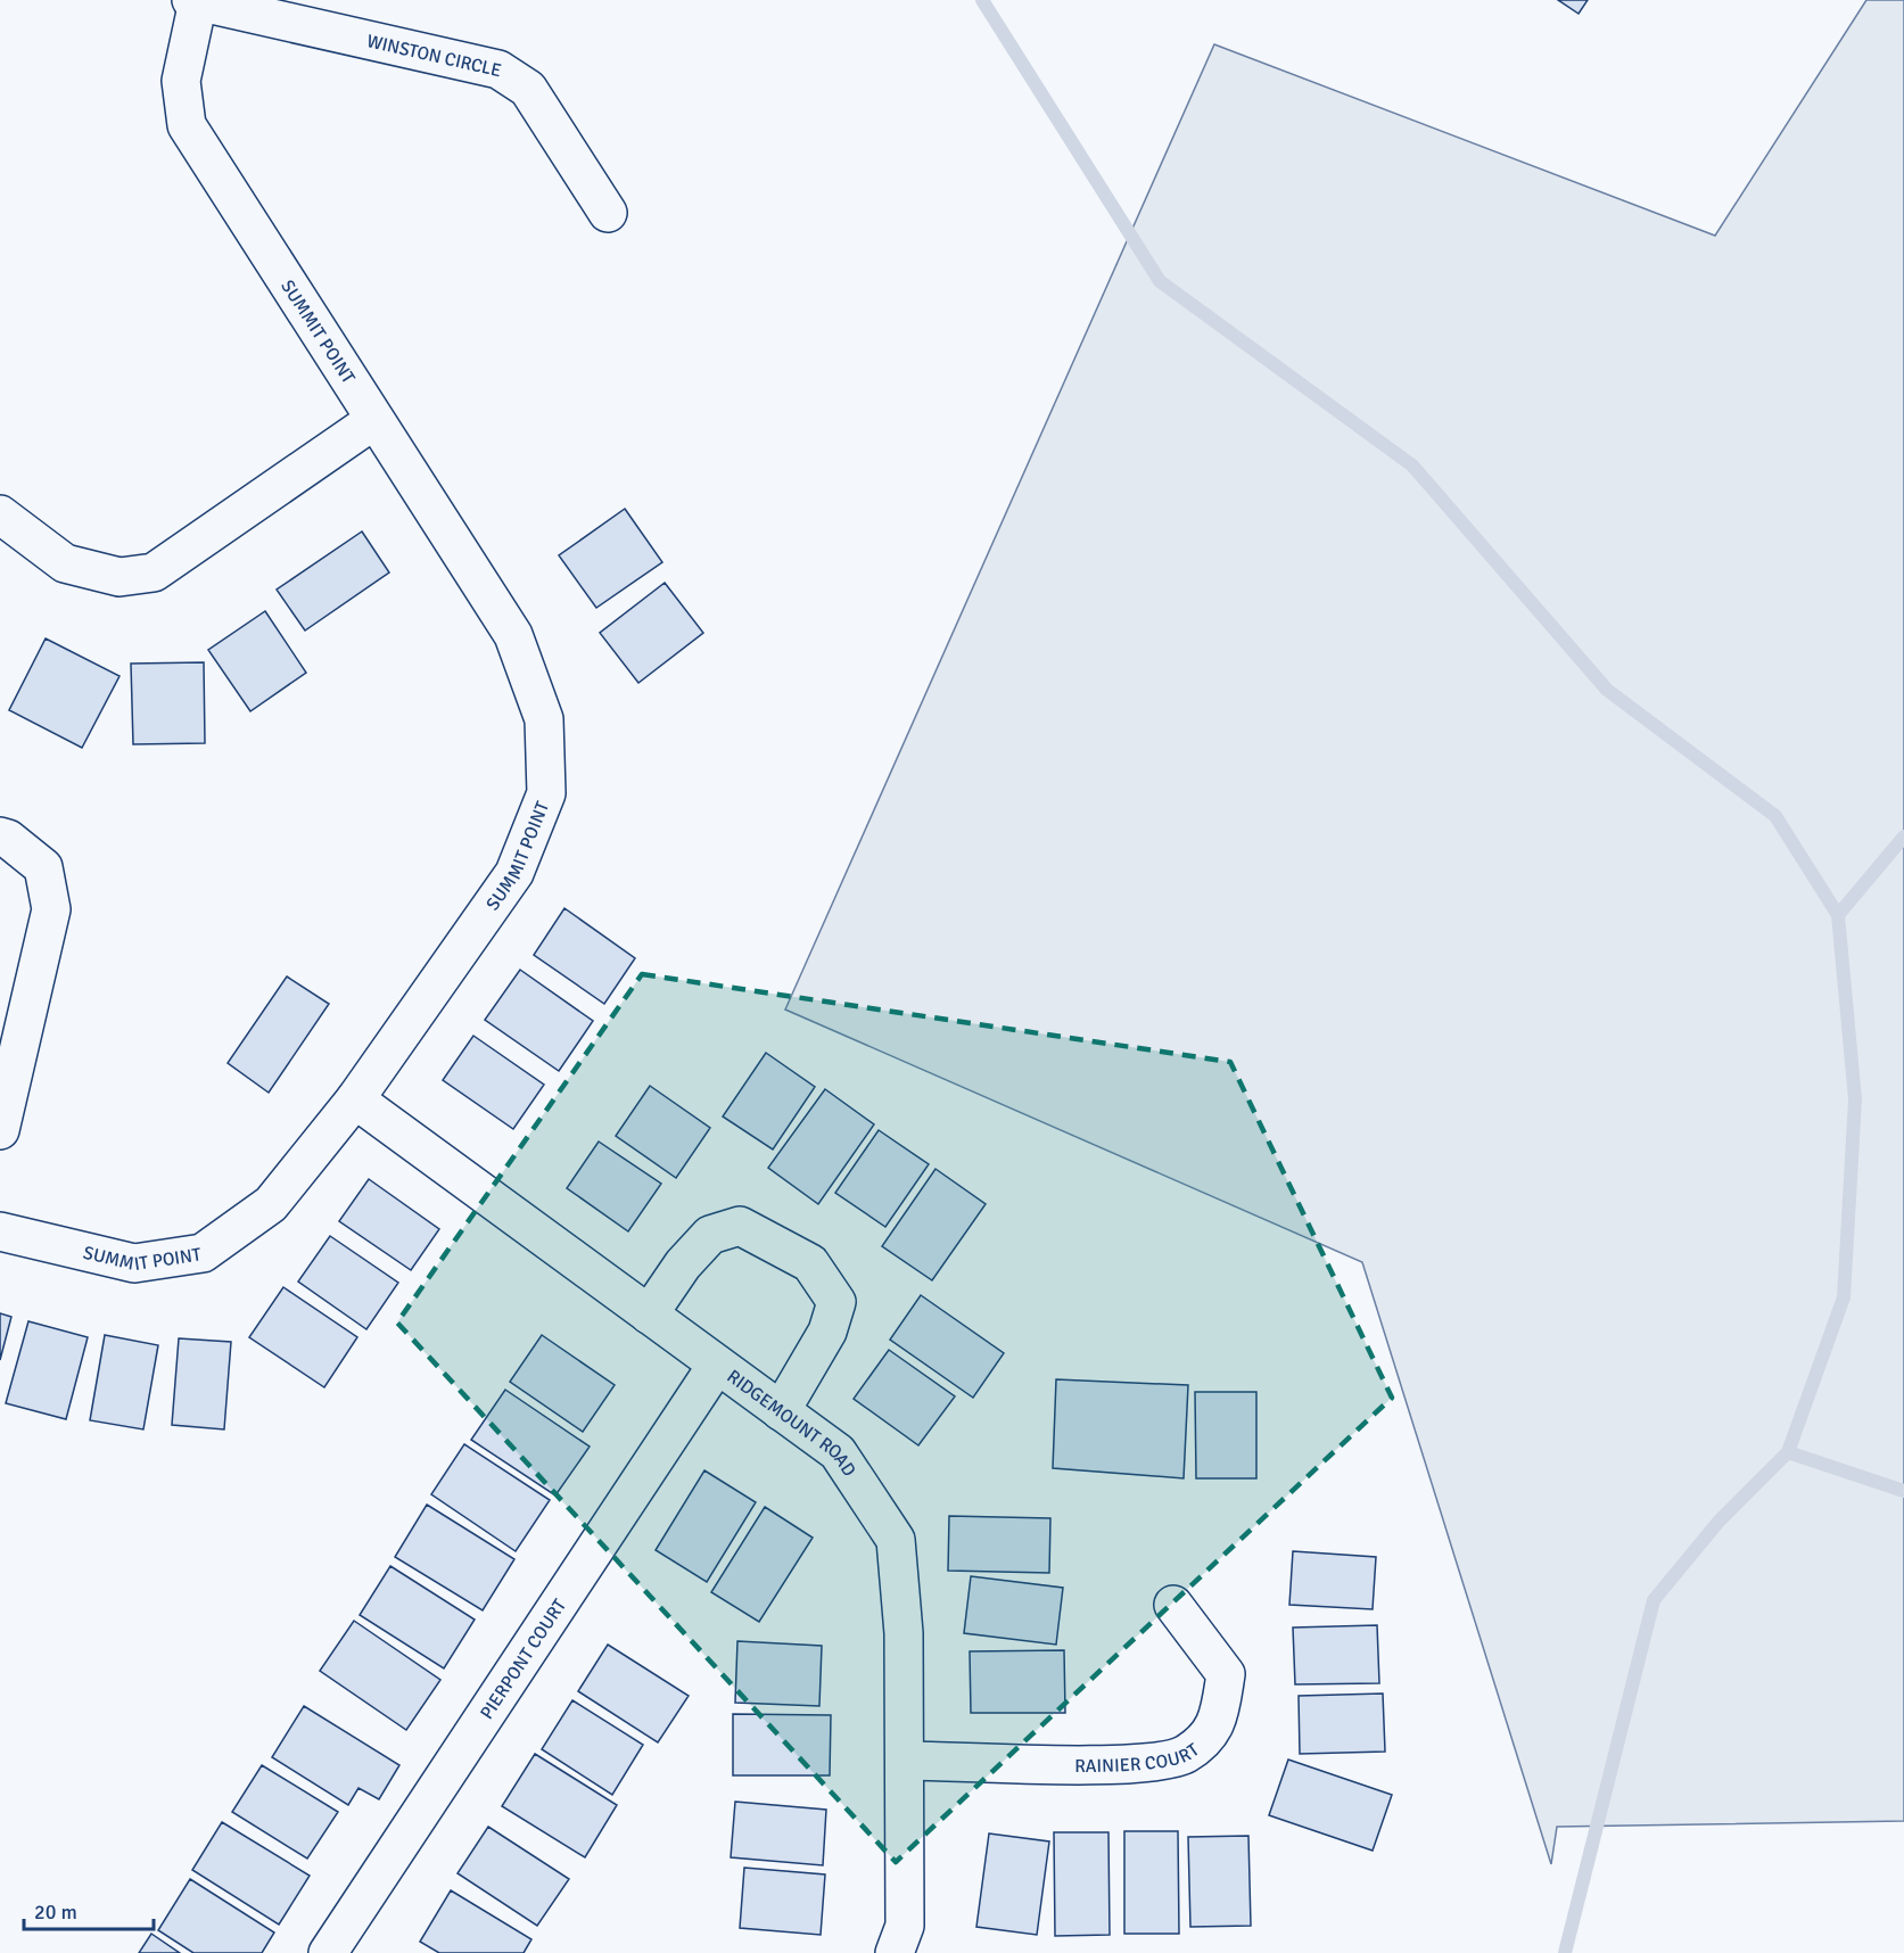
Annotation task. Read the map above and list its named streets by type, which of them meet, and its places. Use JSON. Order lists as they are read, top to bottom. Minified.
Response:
{"streets":{"street":["WINSTON CIRCLE","SUMMIT POINT","RIDGEMOUNT ROAD","PIERPONT COURT","RAINIER COURT"]},"crossings":[["WINSTON CIRCLE","SUMMIT POINT"],["SUMMIT POINT","RIDGEMOUNT ROAD"],["RIDGEMOUNT ROAD","PIERPONT COURT"],["RIDGEMOUNT ROAD","RAINIER COURT"]],"scale_bar":"20 m"}
